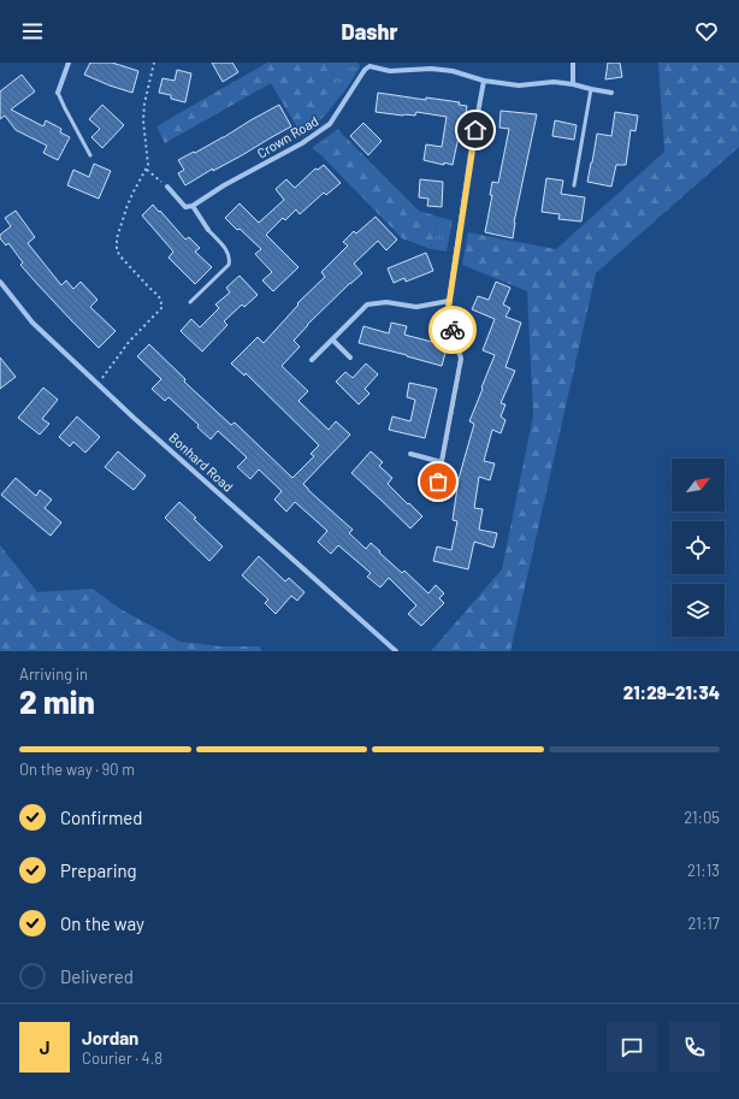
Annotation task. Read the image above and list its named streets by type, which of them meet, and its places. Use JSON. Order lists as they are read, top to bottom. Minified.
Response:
{"streets":{"street":["Crown Road","Bonhard Road"]},"north":"top right","page":{"header":"Dashr","heading":["2 min","Arriving in","21:29–21:34"],"panel":["Jordan","Courier · 4.8"],"bar":"On the way · 90 m","list":[["Confirmed","21:05"],["Preparing","21:13"],["On the way","21:17"],"Delivered"],"round":"J"}}
